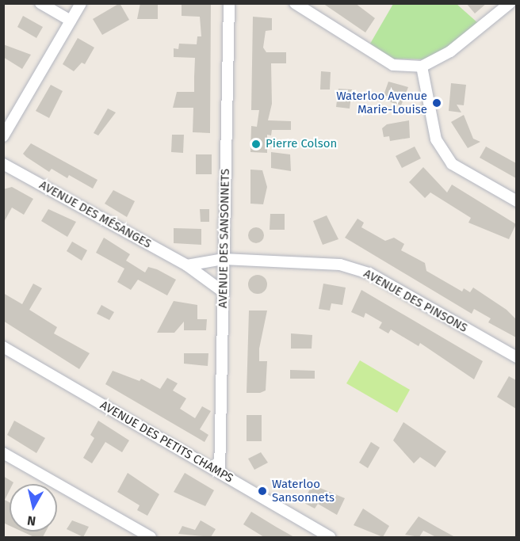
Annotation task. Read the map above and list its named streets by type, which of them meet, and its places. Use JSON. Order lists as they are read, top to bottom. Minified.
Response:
{"streets":{"street":["AVENUE DES MÉSANGES","AVENUE DES SANSONNETS","AVENUE DES PINSONS","AVENUE DES PETITS CHAMPS"]},"crossings":[["AVENUE DES MÉSANGES","AVENUE DES SANSONNETS"],["AVENUE DES SANSONNETS","AVENUE DES PINSONS"],["AVENUE DES SANSONNETS","AVENUE DES PETITS CHAMPS"]],"places":["Waterloo Avenue Marie-Louise","Pierre Colson","Waterloo Sansonnets"],"north":"bottom"}
